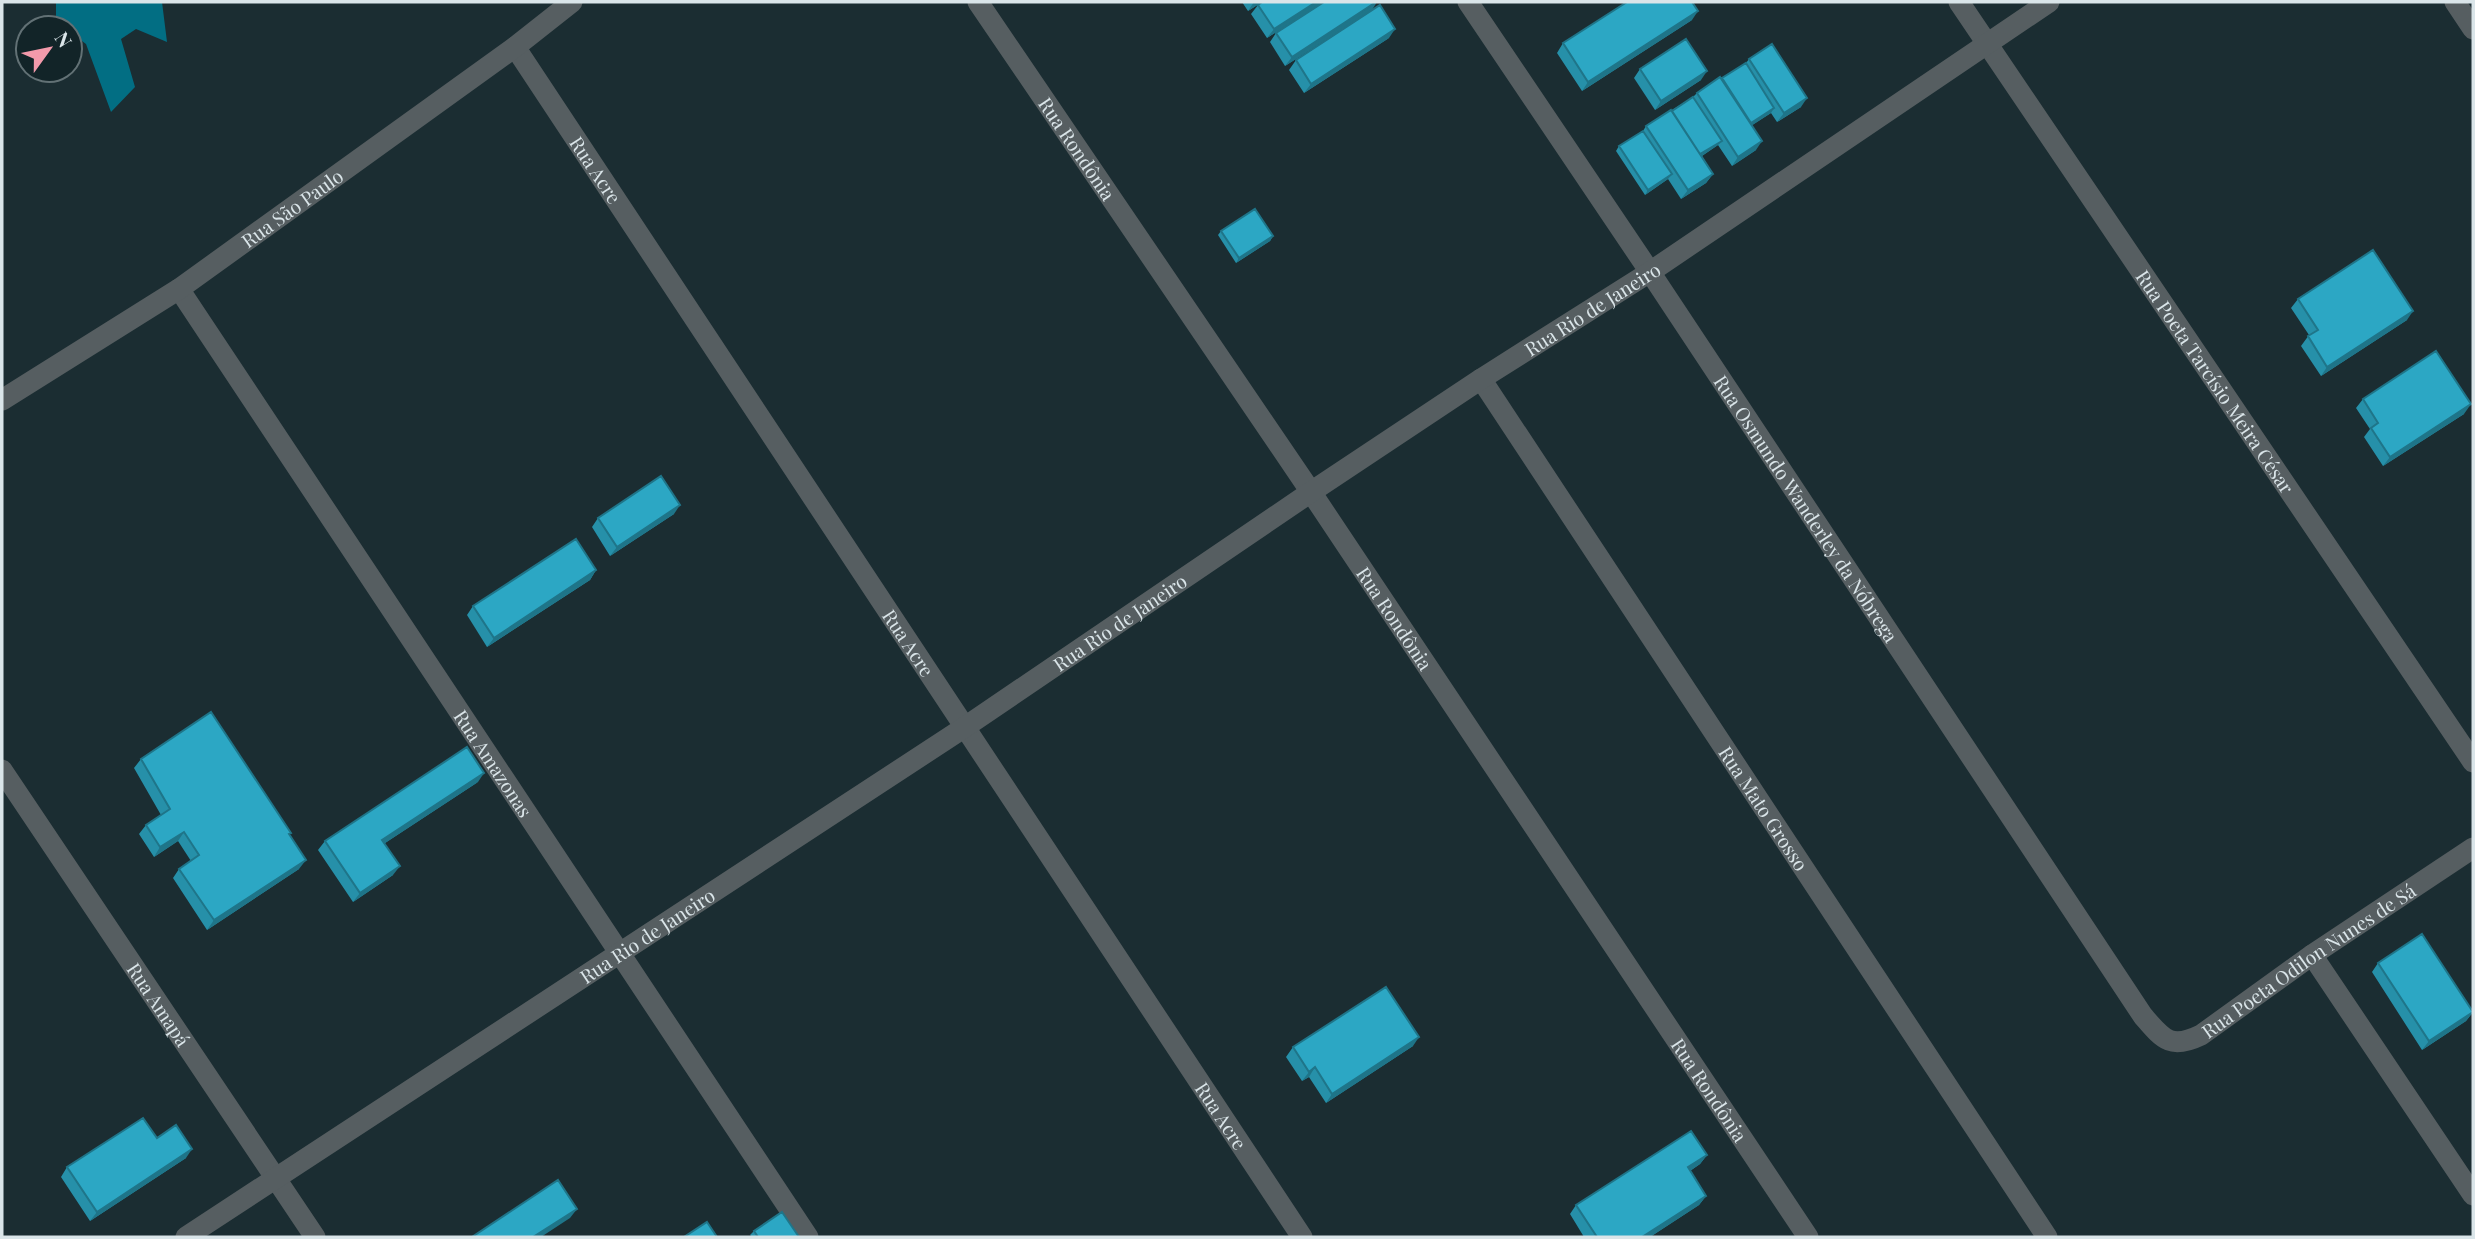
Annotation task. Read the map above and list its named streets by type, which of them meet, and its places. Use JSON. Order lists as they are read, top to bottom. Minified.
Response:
{"streets":{"street":["Rua Rondônia","Rua Acre","Rua São Paulo","Rua Rio de Janeiro","Rua Poeta Tarcísio Meira César","Rua Osmundo Wanderley da Nóbrega","Rua Amazonas","Rua Mato Grosso","Rua Poeta Odilon Nunes de Sá","Rua Amapá"]},"crossings":[["Rua Rondônia","Rua Rio de Janeiro"],["Rua Acre","Rua São Paulo"],["Rua Acre","Rua Rio de Janeiro"],["Rua São Paulo","Rua Amazonas"],["Rua Rio de Janeiro","Rua Poeta Tarcísio Meira César"],["Rua Rio de Janeiro","Rua Osmundo Wanderley da Nóbrega"],["Rua Rio de Janeiro","Rua Amazonas"],["Rua Rio de Janeiro","Rua Mato Grosso"],["Rua Rio de Janeiro","Rua Amapá"],["Rua Osmundo Wanderley da Nóbrega","Rua Poeta Odilon Nunes de Sá"]],"north":"top right"}
